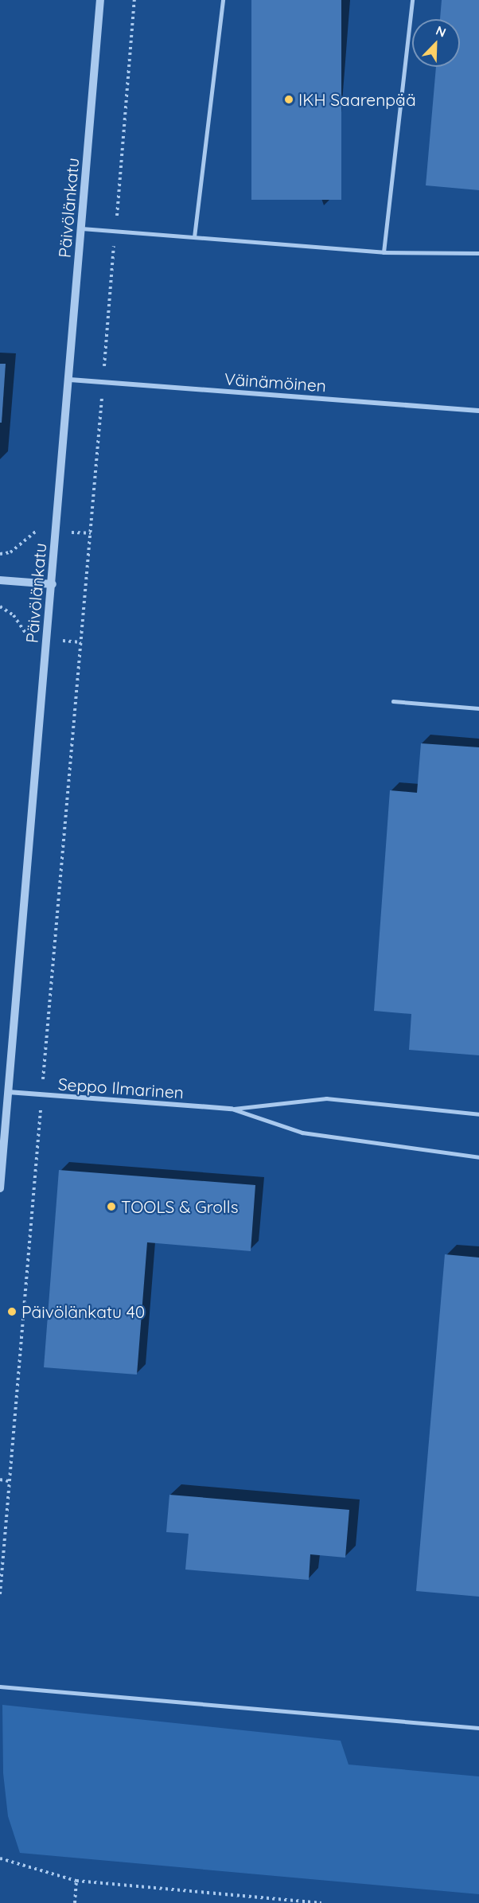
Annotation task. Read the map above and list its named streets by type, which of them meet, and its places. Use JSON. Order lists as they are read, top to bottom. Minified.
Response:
{"streets":{"street":["Päivölänkatu","Väinämöinen","Seppo Ilmarinen"]},"crossings":[["Päivölänkatu","Väinämöinen"],["Päivölänkatu","Seppo Ilmarinen"]],"places":["IKH Saarenpää","TOOLS & Grolls","Päivölänkatu 40"],"north":"top right"}
